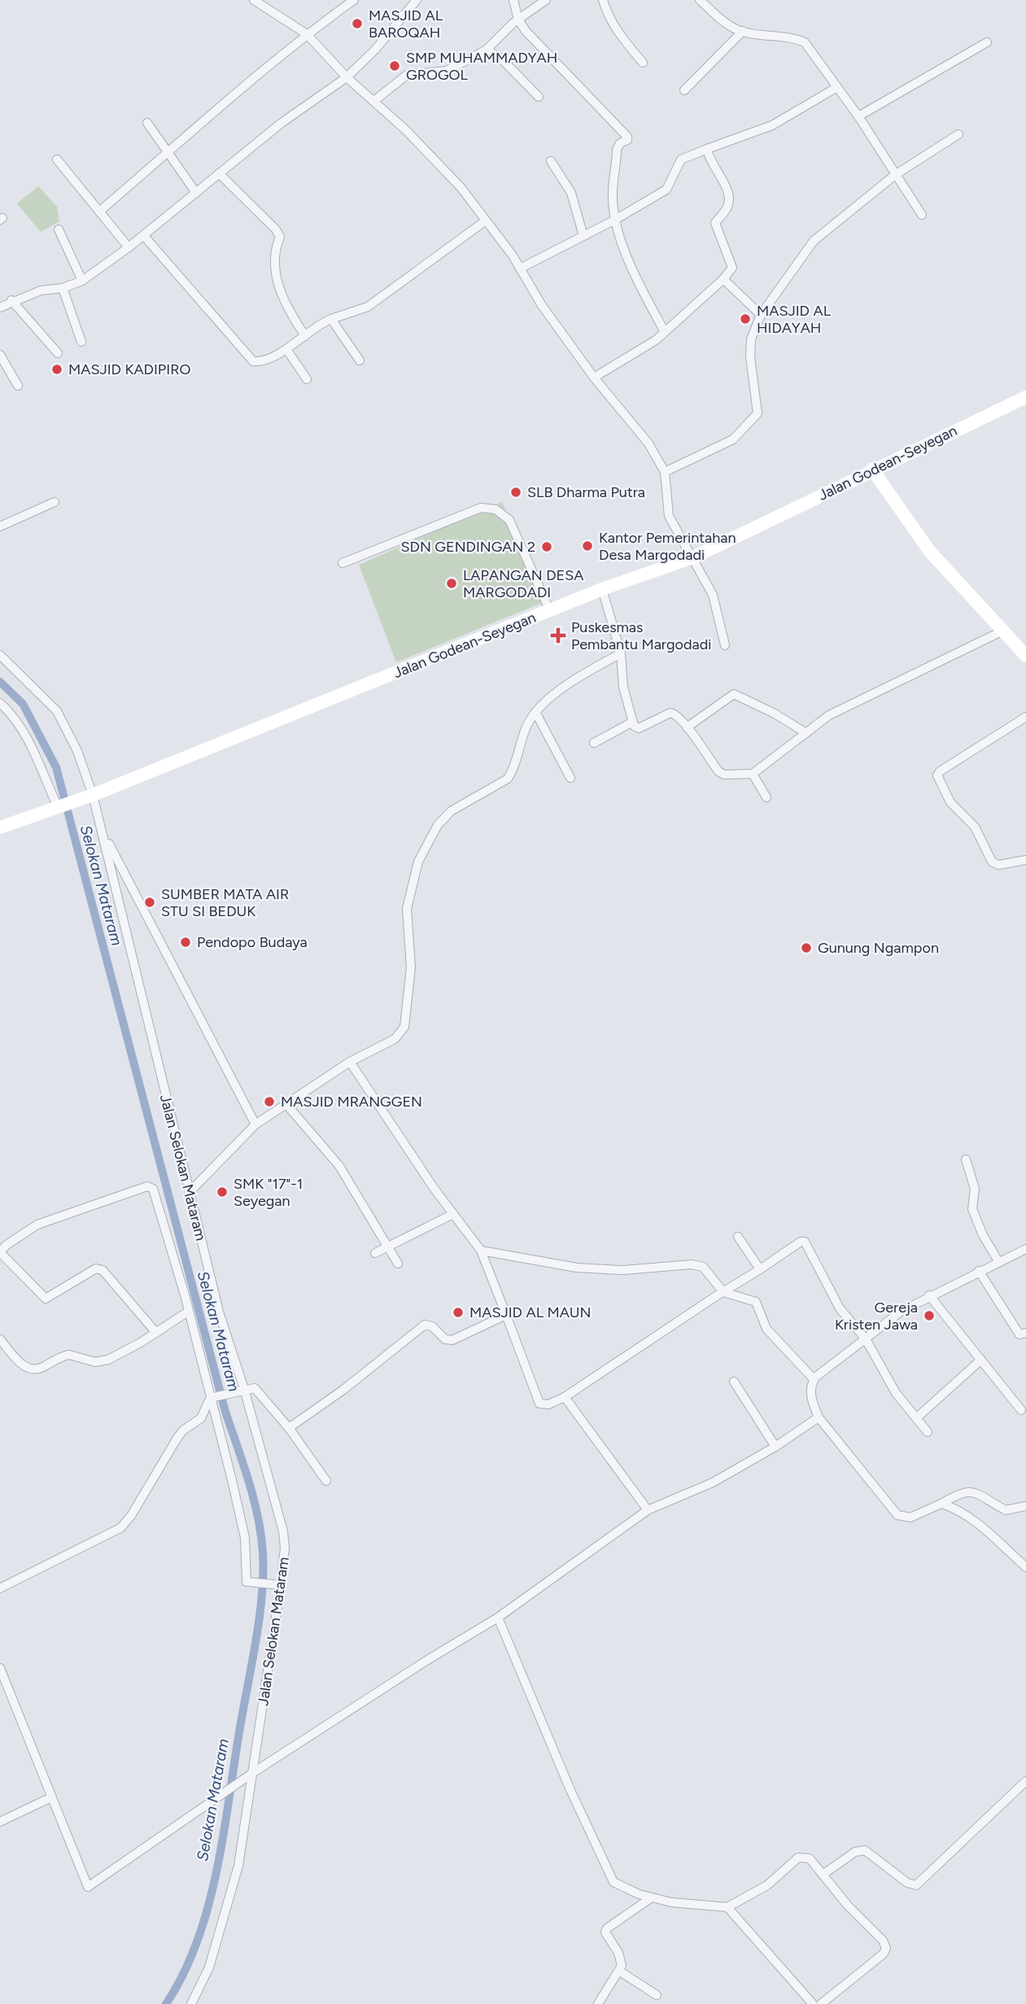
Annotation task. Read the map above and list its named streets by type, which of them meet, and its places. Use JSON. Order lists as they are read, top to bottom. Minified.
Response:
{"streets":{"main road":["Jalan Godean-Seyegan"],"street":["Jalan Selokan Mataram"]},"crossings":[["Jalan Godean-Seyegan","Jalan Selokan Mataram"]],"water":["Selokan Mataram"],"places":{"other":["MASJID AL BAROQAH","SMP MUHAMMADYAH GROGOL","MASJID AL HIDAYAH","MASJID KADIPIRO","SLB Dharma Putra","Kantor Pemerintahan Desa Margodadi","SDN GENDINGAN 2","LAPANGAN DESA MARGODADI","SUMBER MATA AIR STU SI BEDUK","Pendopo Budaya","Gunung Ngampon","MASJID MRANGGEN","SMK \"17\"-1 Seyegan","MASJID AL MAUN","Gereja Kristen Jawa"],"health":["Puskesmas Pembantu Margodadi"]}}
